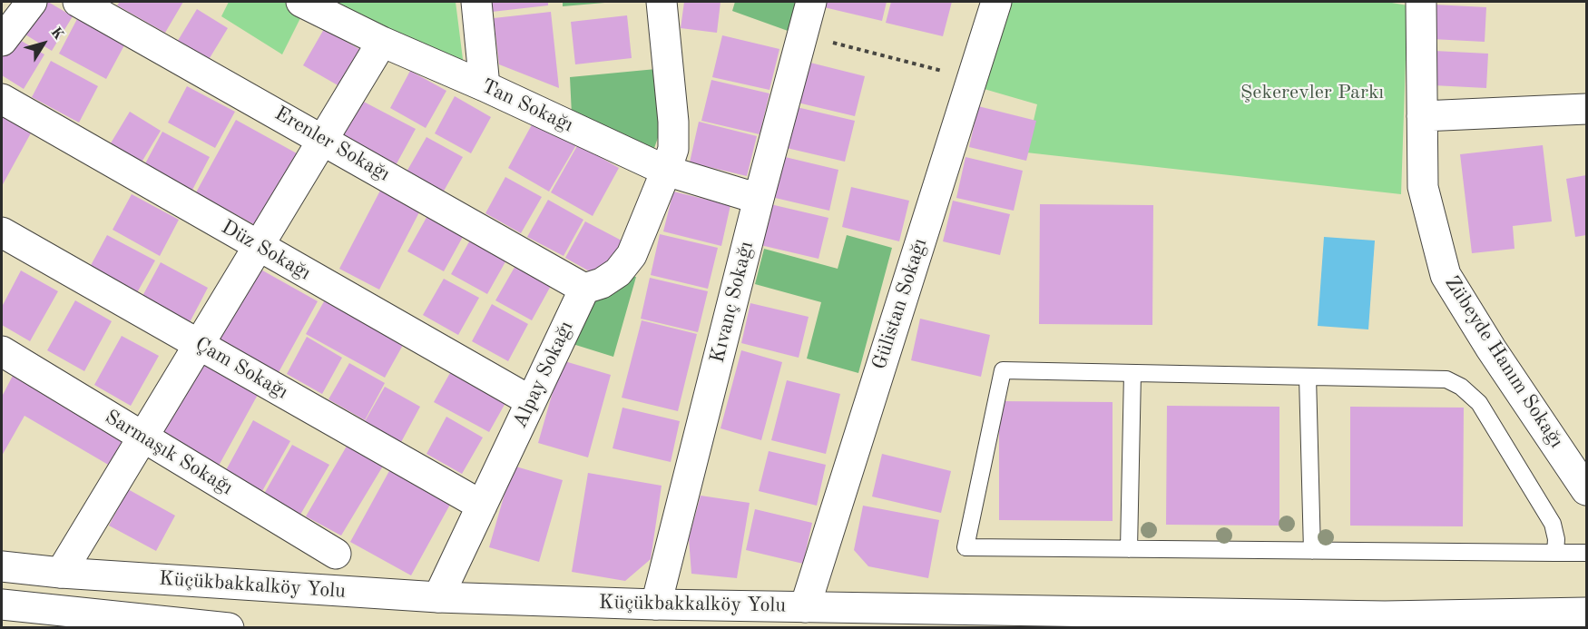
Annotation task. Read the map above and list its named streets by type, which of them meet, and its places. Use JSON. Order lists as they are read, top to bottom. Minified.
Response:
{"streets":{"street":["Tan Sokağı","Erenler Sokağı","Düz Sokağı","Kıvanç Sokağı","Gülistan Sokağı","Zübeyde Hanım Sokağı","Çam Sokağı","Alpay Sokağı","Sarmaşık Sokağı","Küçükbakkalköy Yolu"]},"crossings":[["Tan Sokağı","Kıvanç Sokağı"],["Erenler Sokağı","Alpay Sokağı"],["Düz Sokağı","Alpay Sokağı"],["Kıvanç Sokağı","Küçükbakkalköy Yolu"],["Gülistan Sokağı","Küçükbakkalköy Yolu"],["Çam Sokağı","Alpay Sokağı"],["Alpay Sokağı","Küçükbakkalköy Yolu"]],"parks":["Şekerevler Parkı"],"north":"top right"}
